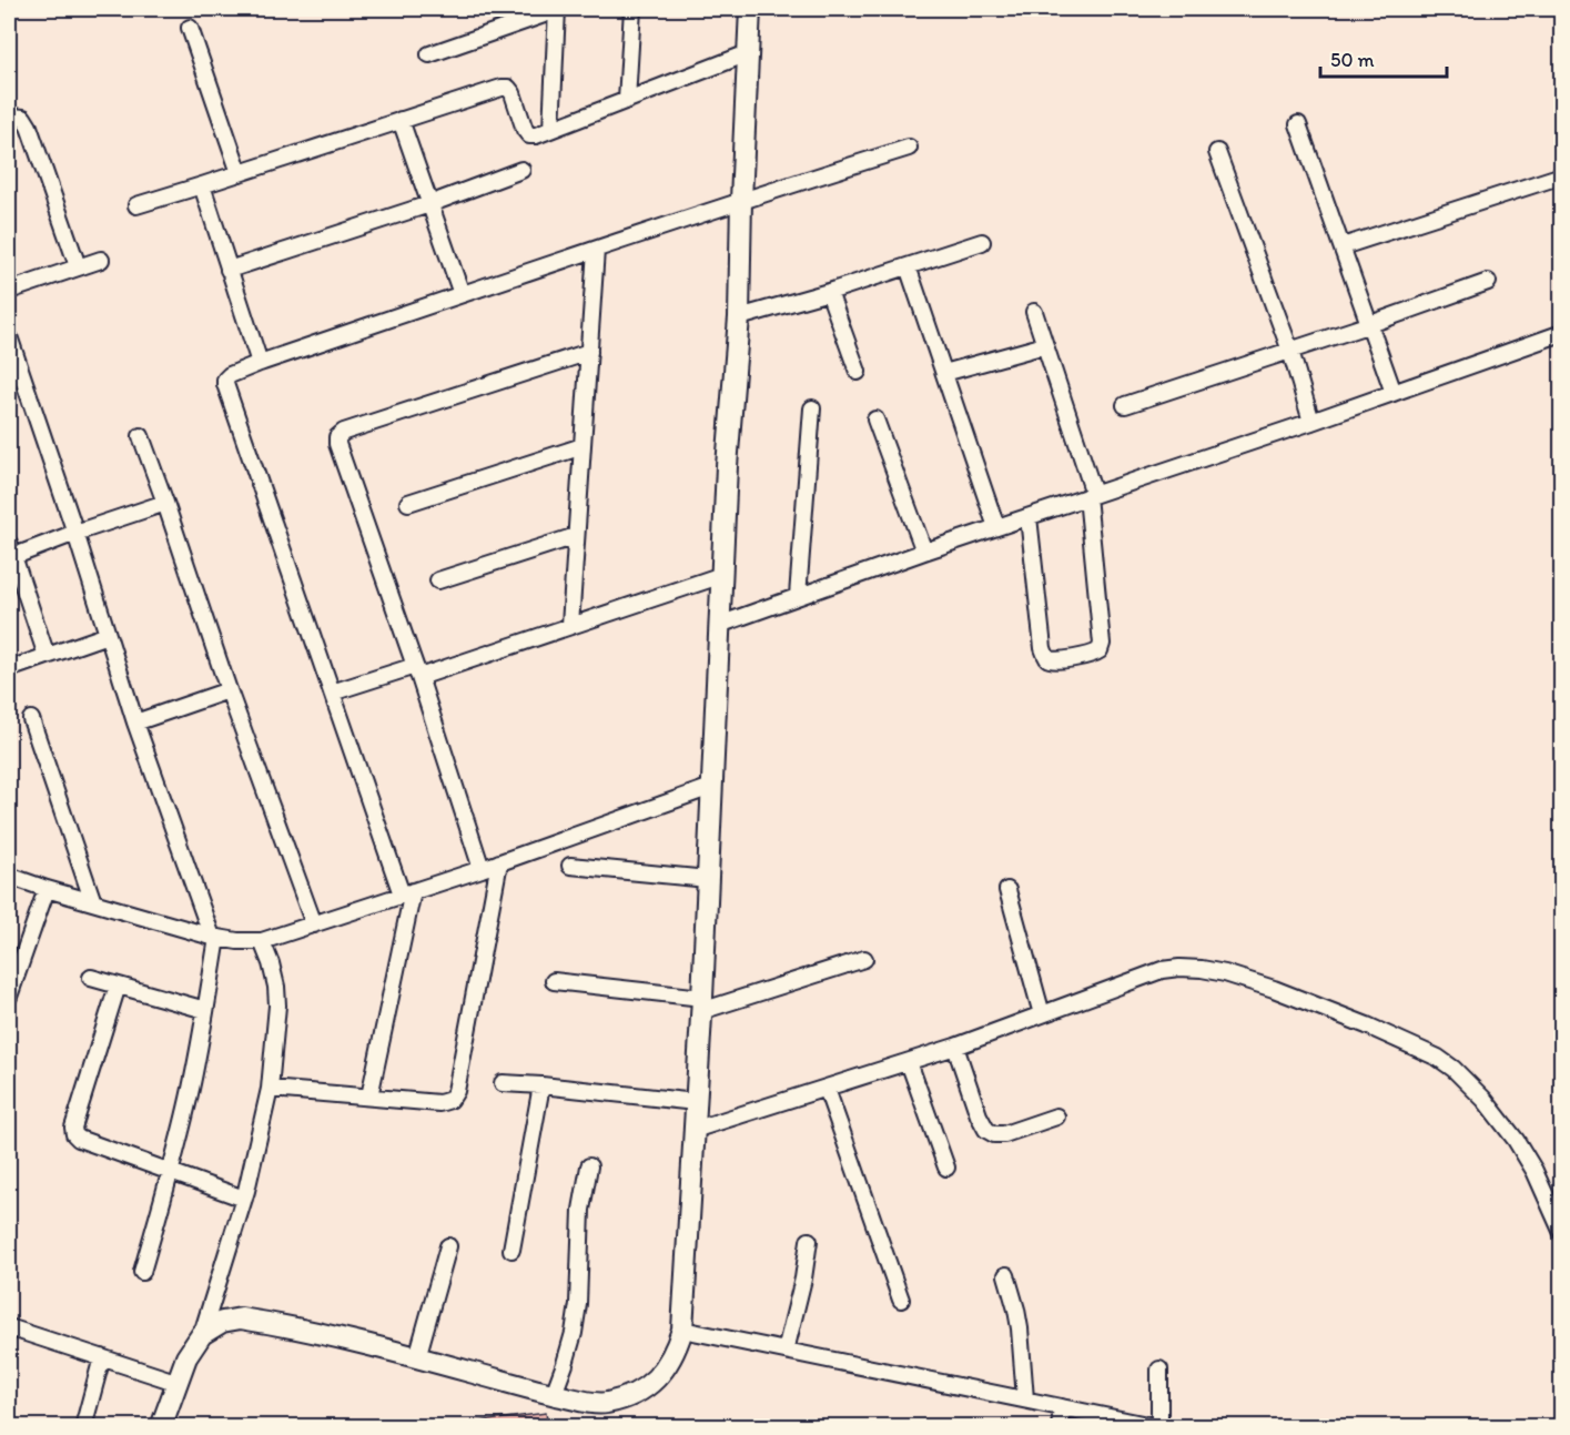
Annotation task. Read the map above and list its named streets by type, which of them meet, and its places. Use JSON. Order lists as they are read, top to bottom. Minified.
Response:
{"scale_bar":"50 m"}
